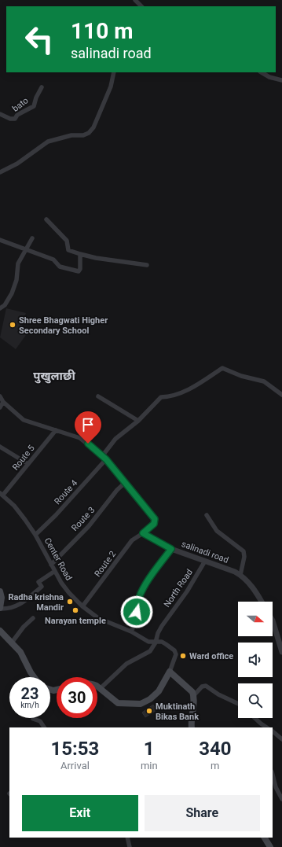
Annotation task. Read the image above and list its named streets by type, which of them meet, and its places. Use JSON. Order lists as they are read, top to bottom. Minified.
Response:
{"streets":{"street":["bato","Route 5","Route 4","Route 3","salinadi road","Center Road","Route 2","North Road"]},"crossings":[["Route 5","Center Road"],["Route 4","Center Road"],["Route 3","Center Road"],["salinadi road","Route 2"],["salinadi road","North Road"],["Center Road","Route 2"],["Center Road","North Road"]],"districts":["पुखुलाछी"],"places":["Shree Bhagwati Higher Secondary School","Radha krishna Mandir","Narayan temple","Ward office","Muktinath Bikas Bank"],"north":"right","page":{"turn":["110 m","salinadi road"],"speed":"23 km/h","limit":"30","eta":["15:53","Arrival","1","min","340","m"],"buttons":["Exit","Share"]}}
